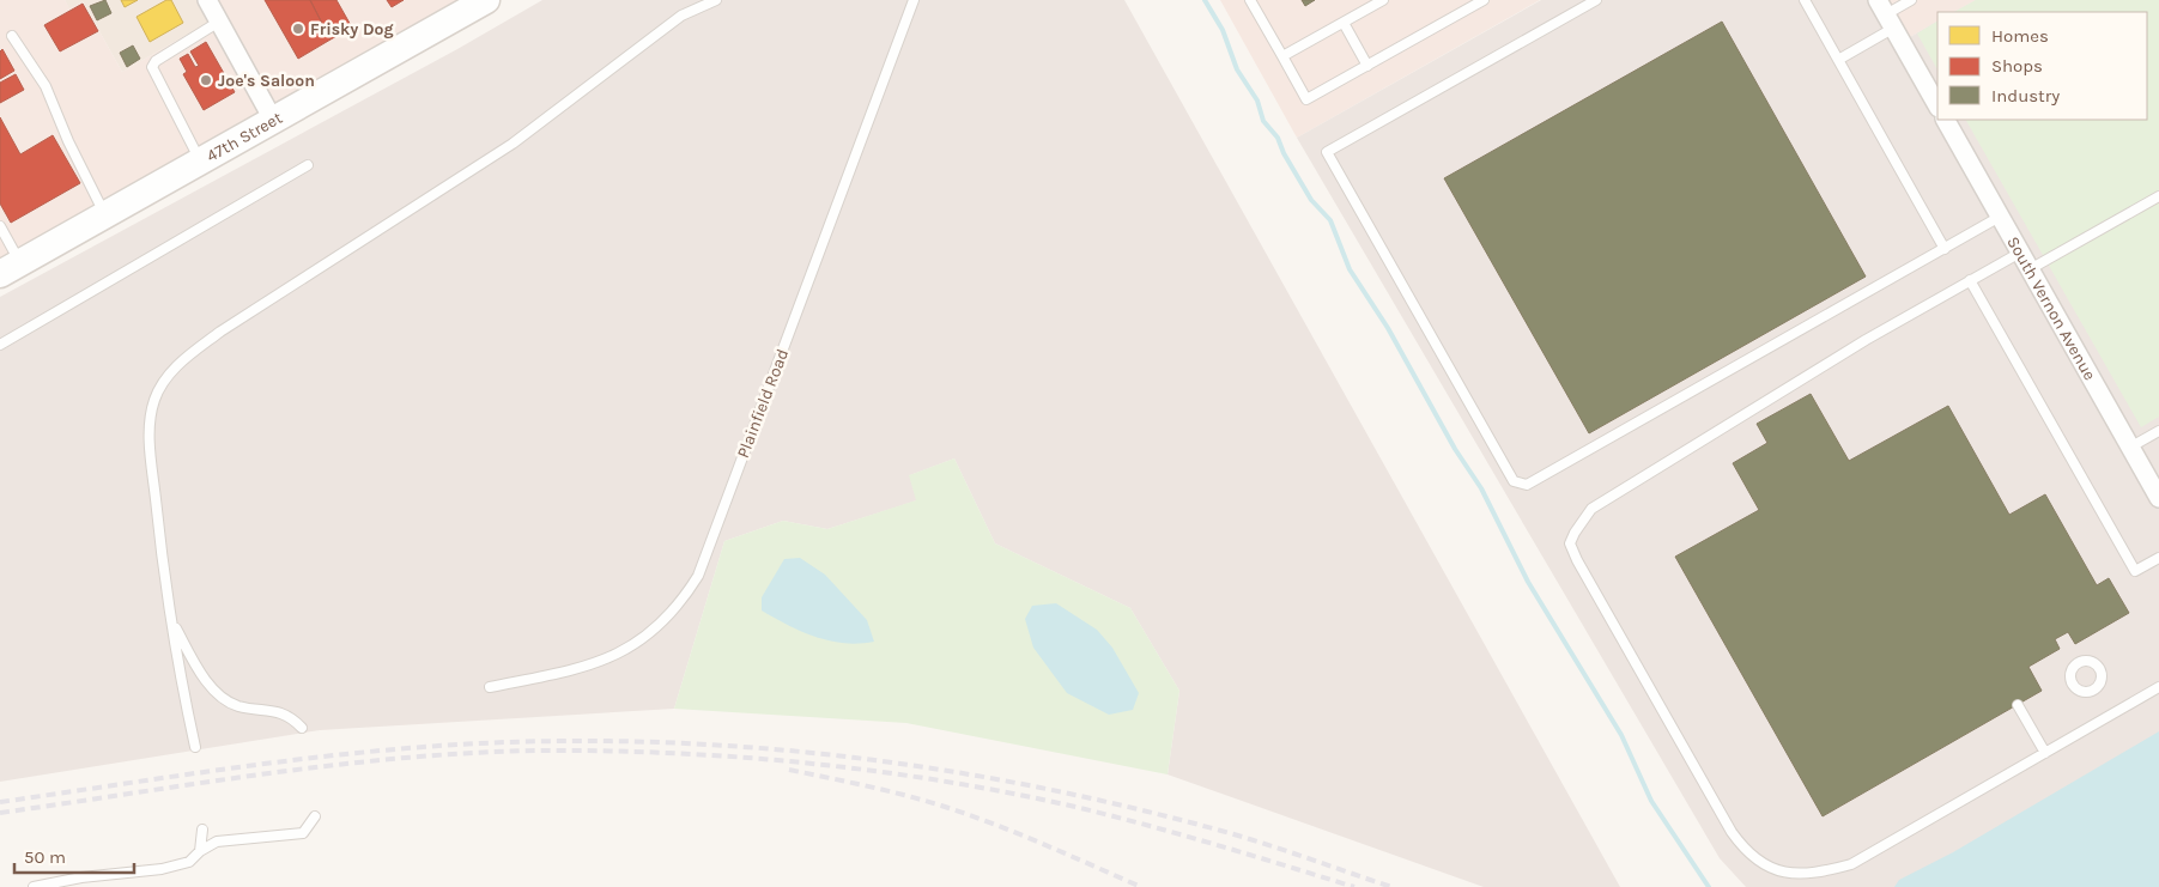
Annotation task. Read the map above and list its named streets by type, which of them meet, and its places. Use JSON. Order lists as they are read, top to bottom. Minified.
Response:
{"streets":{"main road":["47th Street"],"street":["South Vernon Avenue"],"lane":["Plainfield Road"]},"places":["Frisky Dog","Joe's Saloon"],"legend":["Homes","Shops","Industry"],"scale_bar":"50 m"}
